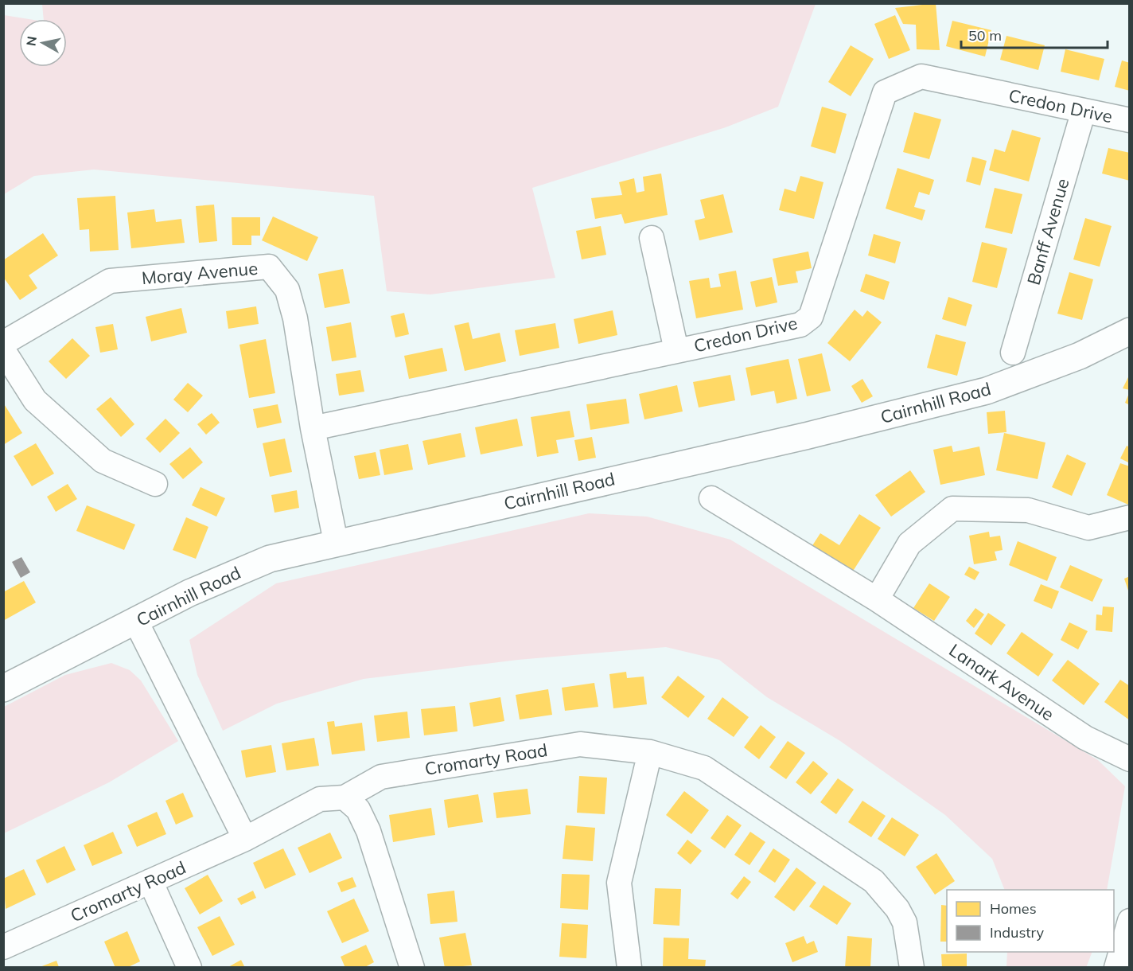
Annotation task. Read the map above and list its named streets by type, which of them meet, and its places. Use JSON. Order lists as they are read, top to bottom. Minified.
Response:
{"streets":{"main road":["Cairnhill Road"],"street":["Credon Drive","Banff Avenue","Moray Avenue","Lanark Avenue","Cromarty Road"]},"crossings":[["Credon Drive","Banff Avenue"],["Credon Drive","Moray Avenue"],["Moray Avenue","Cairnhill Road"]],"legend":["Homes","Industry"],"scale_bar":"50 m","north":"left"}
